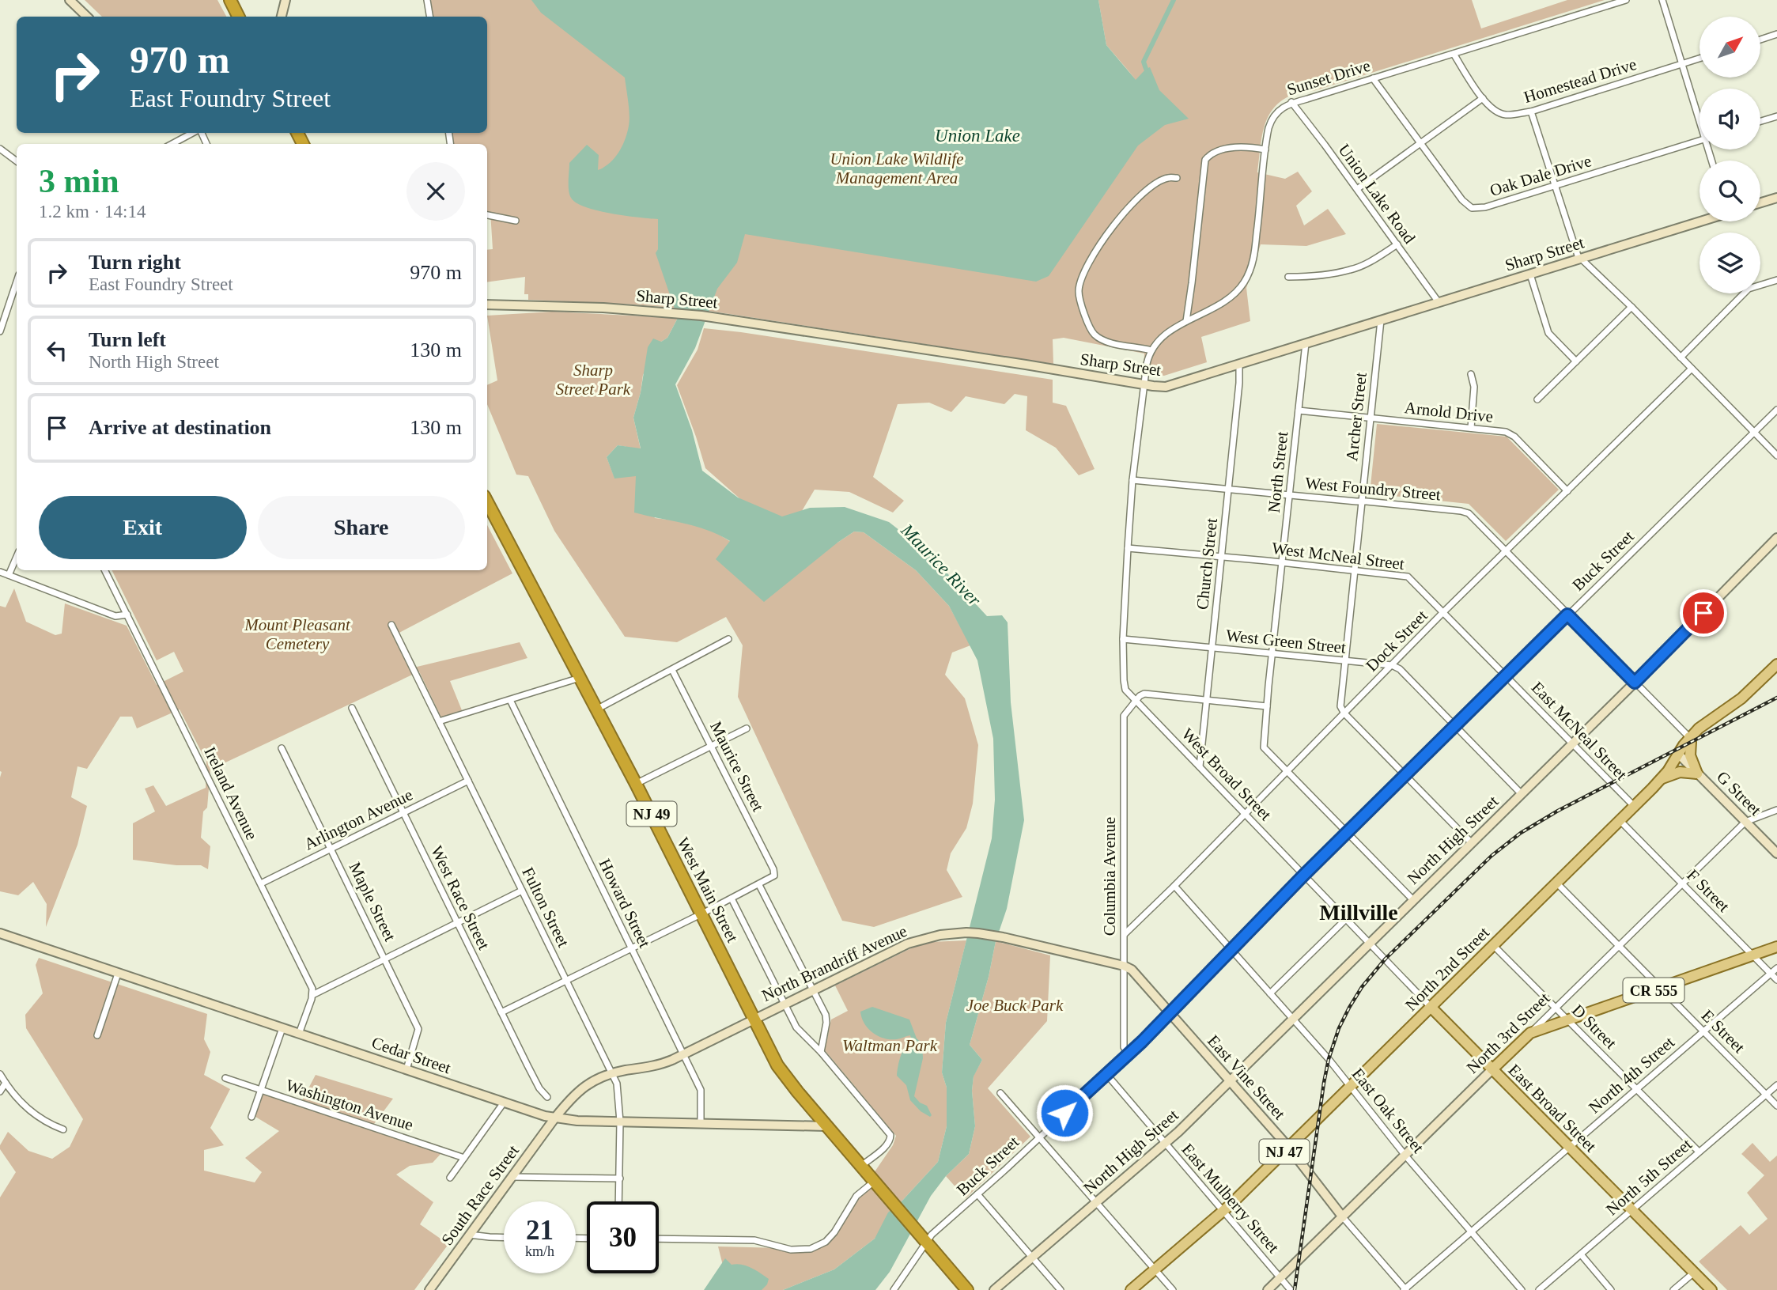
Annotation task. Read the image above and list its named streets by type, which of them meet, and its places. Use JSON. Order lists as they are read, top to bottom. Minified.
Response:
{"streets":{"highway":["NJ 49","West Main Street"],"main road":["North 2nd Street","CR 555","North 3rd Street","East Broad Street","NJ 47"],"street":["Sunset Drive","Homestead Drive","Oak Dale Drive","Union Lake Road","Sharp Street","Arnold Drive","Archer Street","North Street","West Foundry Street","West McNeal Street","Buck Street","Church Street","Dock Street","West Green Street","East McNeal Street","Maurice Street","West Broad Street","Ireland Avenue","G Street","Arlington Avenue","North High Street","Columbia Avenue","F Street","West Race Street","Maple Street","Howard Street","Fulton Street","North Brandriff Avenue","D Street","E Street","Cedar Street","North 4th Street","East Vine Street","Washington Avenue","East Oak Street","North 5th Street","South Race Street","East Mulberry Street"]},"crossings":[["Sunset Drive","Homestead Drive"],["Sunset Drive","Oak Dale Drive"],["Sunset Drive","Union Lake Road"],["Union Lake Road","Sharp Street"],["Sharp Street","Archer Street"],["Sharp Street","North Street"],["Sharp Street","Church Street"],["Arnold Drive","Archer Street"],["Arnold Drive","North Street"],["Arnold Drive","Dock Street"],["Archer Street","West Foundry Street"],["Archer Street","West McNeal Street"],["Archer Street","Dock Street"],["Archer Street","West Green Street"],["North Street","West Foundry Street"],["North Street","West McNeal Street"],["North Street","Dock Street"],["North Street","West Green Street"],["West Foundry Street","Buck Street"],["West Foundry Street","Church Street"],["West Foundry Street","Dock Street"],["West Foundry Street","North High Street"],["West Foundry Street","North 2nd Street"],["West McNeal Street","Buck Street"],["West McNeal Street","Church Street"],["West McNeal Street","Dock Street"],["West McNeal Street","East McNeal Street"],["Buck Street","East McNeal Street"],["Buck Street","West Broad Street"],["Buck Street","NJ 49"],["Buck Street","Columbia Avenue"],["Buck Street","West Main Street"],["Buck Street","East Vine Street"],["Buck Street","East Broad Street"],["Buck Street","East Oak Street"],["Buck Street","East Mulberry Street"],["Church Street","West Green Street"],["Church Street","West Broad Street"],["Dock Street","West Green Street"],["Dock Street","West Broad Street"],["Dock Street","Columbia Avenue"],["Dock Street","East Oak Street"],["West Green Street","West Broad Street"],["East McNeal Street","North High Street"],["East McNeal Street","North 2nd Street"],["West Broad Street","Columbia Avenue"],["West Broad Street","East Broad Street"],["Ireland Avenue","Arlington Avenue"],["G Street","North 2nd Street"],["G Street","North 3rd Street"],["NJ 49","West Main Street"],["Arlington Avenue","West Race Street"],["Arlington Avenue","Maple Street"],["Arlington Avenue","Fulton Street"],["North High Street","East Vine Street"],["North High Street","East Broad Street"],["North High Street","East Oak Street"],["North High Street","East Mulberry Street"],["Columbia Avenue","North Brandriff Avenue"],["Columbia Avenue","East Vine Street"],["West Main Street","North Brandriff Avenue"],["West Main Street","Cedar Street"],["F Street","North 2nd Street"],["F Street","CR 555"],["F Street","North 3rd Street"],["F Street","North 4th Street"],["Maple Street","Cedar Street"],["Howard Street","North Brandriff Avenue"],["Howard Street","Cedar Street"],["Howard Street","South Race Street"],["Fulton Street","Cedar Street"],["Fulton Street","South Race Street"],["North Brandriff Avenue","East Vine Street"],["North Brandriff Avenue","South Race Street"],["North 2nd Street","D Street"],["North 2nd Street","E Street"],["North 2nd Street","East Vine Street"],["North 2nd Street","East Broad Street"],["North 2nd Street","East Oak Street"],["North 2nd Street","East Mulberry Street"],["CR 555","D Street"],["CR 555","E Street"],["CR 555","North 3rd Street"],["D Street","North 3rd Street"],["D Street","North 4th Street"],["D Street","North 5th Street"],["E Street","North 3rd Street"],["E Street","North 4th Street"],["E Street","North 5th Street"],["North 3rd Street","East Vine Street"],["North 3rd Street","East Broad Street"],["North 3rd Street","East Oak Street"],["North 3rd Street","East Mulberry Street"],["Cedar Street","South Race Street"],["North 4th Street","East Vine Street"],["North 4th Street","East Broad Street"],["North 4th Street","East Oak Street"],["East Broad Street","North 5th Street"]],"districts":["Millville"],"water":["Union Lake","Maurice River"],"parks":["Union Lake Wildlife Management Area","Sharp Street Park","Mount Pleasant Cemetery","Joe Buck Park","Waltman Park"],"north":"top right","page":{"turn":["970 m","East Foundry Street"],"heading":["3 min","1.2 km · 14:14"],"list":[{"name":"Turn right","note":"East Foundry Street","value":"970 m"},{"name":"Turn left","note":"North High Street","value":"130 m"},{"name":"Arrive at destination","value":"130 m"}],"buttons":["Exit","Share"],"speed":"21 km/h","limit":"30"}}
